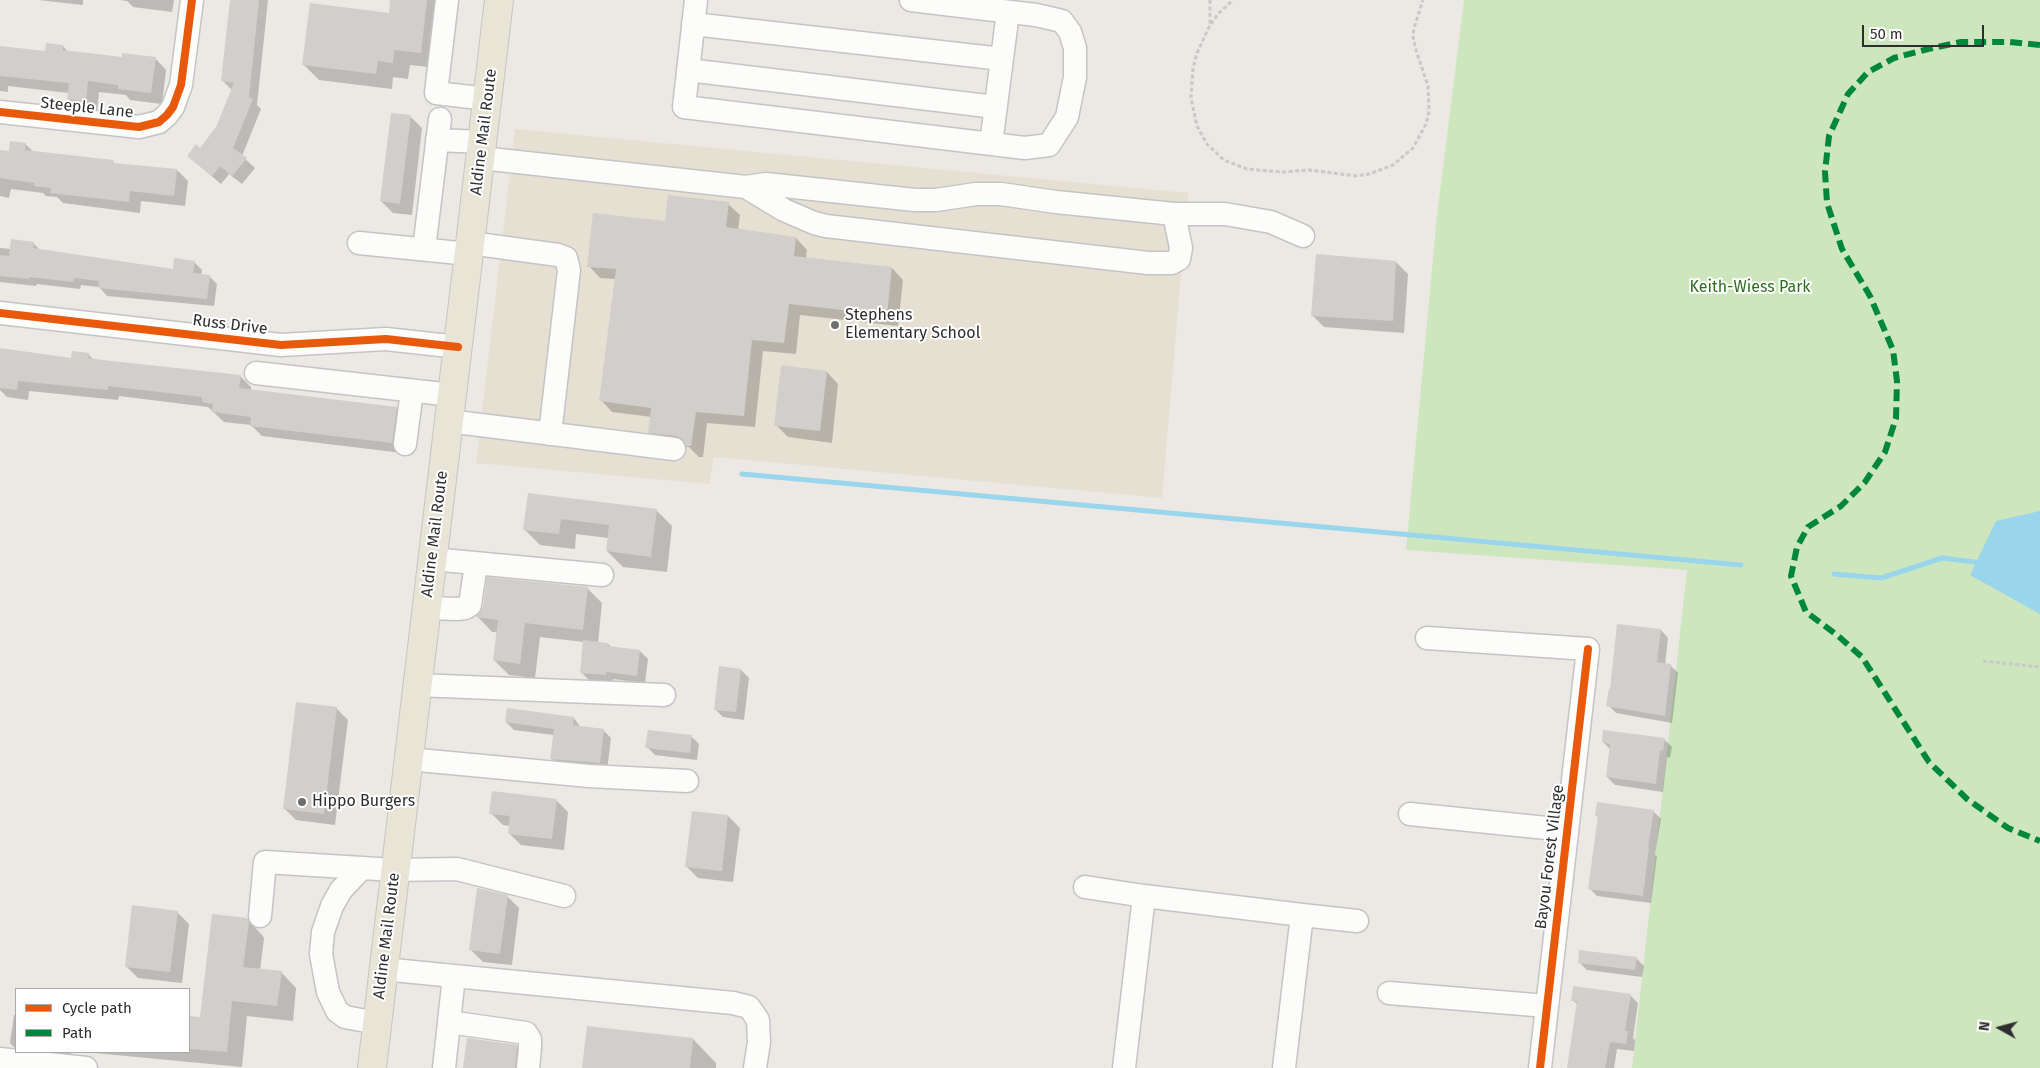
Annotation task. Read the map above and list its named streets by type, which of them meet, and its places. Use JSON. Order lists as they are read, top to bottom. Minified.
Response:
{"streets":{"main road":["Aldine Mail Route"],"street":["Steeple Lane","Russ Drive","Bayou Forest Village"]},"crossings":[["Aldine Mail Route","Russ Drive"]],"parks":["Keith-Wiess Park"],"places":["Stephens Elementary School","Hippo Burgers"],"legend":["Cycle path","Path"],"scale_bar":"50 m","north":"left"}
